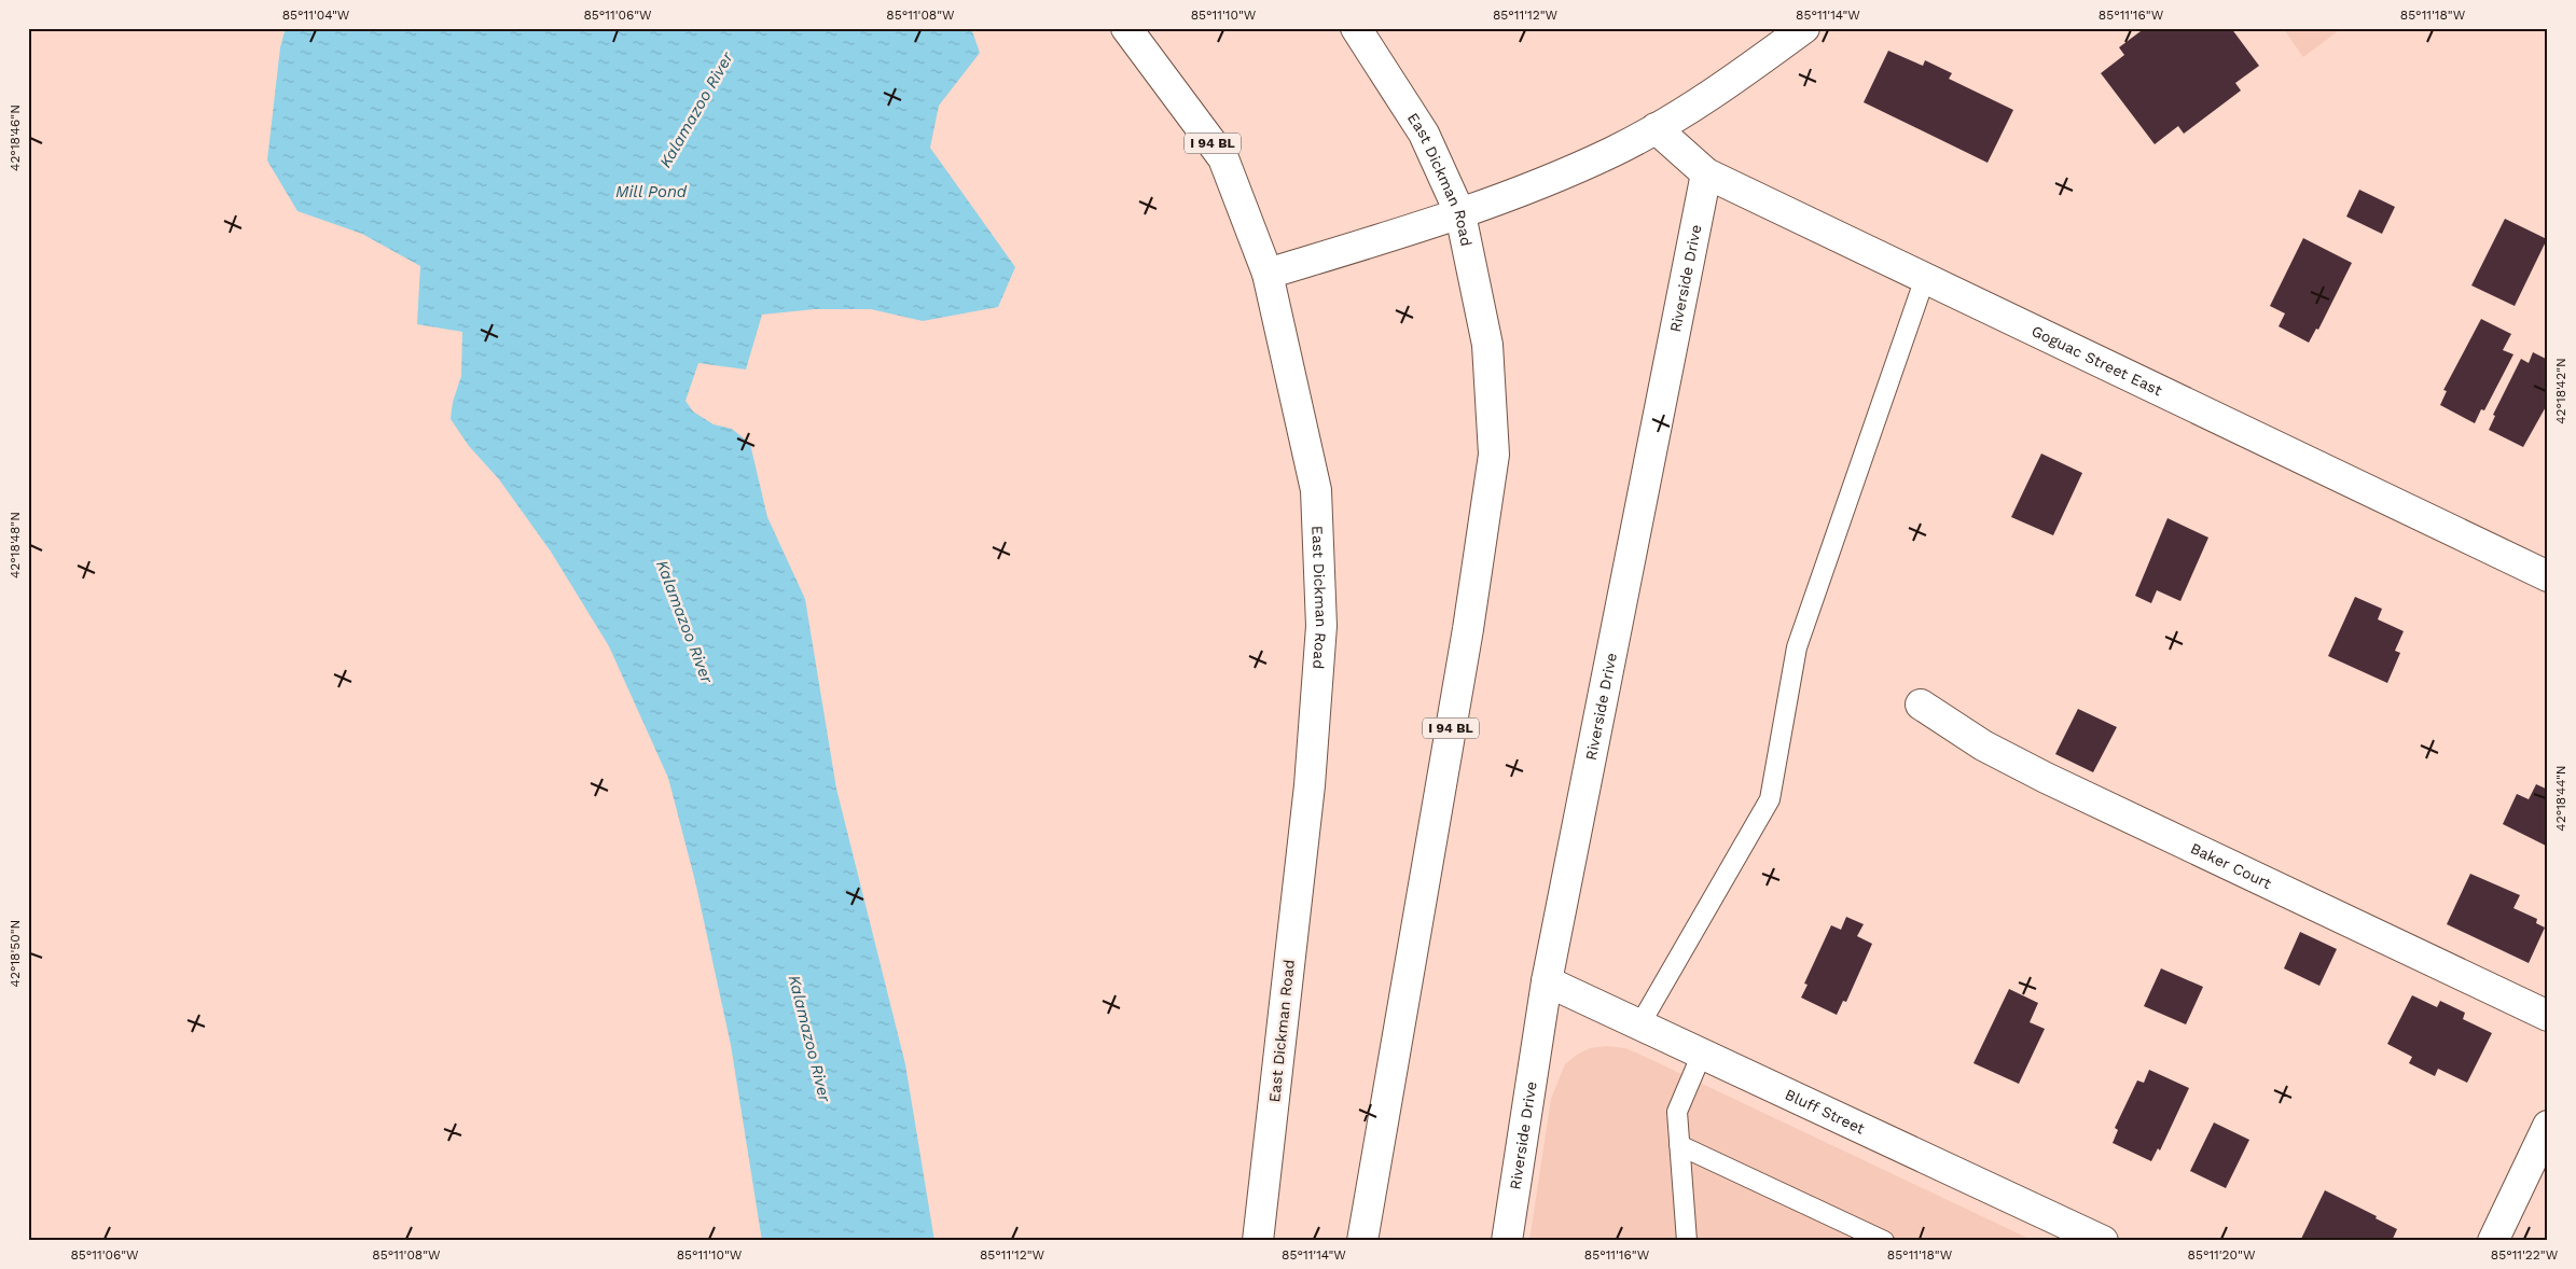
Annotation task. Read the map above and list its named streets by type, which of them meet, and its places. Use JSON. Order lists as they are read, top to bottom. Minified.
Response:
{"streets":{"street":["I 94 BL","East Dickman Road","Riverside Drive","Goguac Street East","Baker Court","Bluff Street"]},"crossings":[["Riverside Drive","Goguac Street East"],["Riverside Drive","Bluff Street"]],"water":["Kalamazoo River","Mill Pond"],"coordinates":["85°11'04\"W","85°11'06\"W","85°11'08\"W","85°11'10\"W","85°11'12\"W","85°11'14\"W","85°11'16\"W","85°11'18\"W","42°18'46\"N","42°18'42\"N","42°18'48\"N","42°18'44\"N","42°18'50\"N","85°11'20\"W","85°11'22\"W"]}
